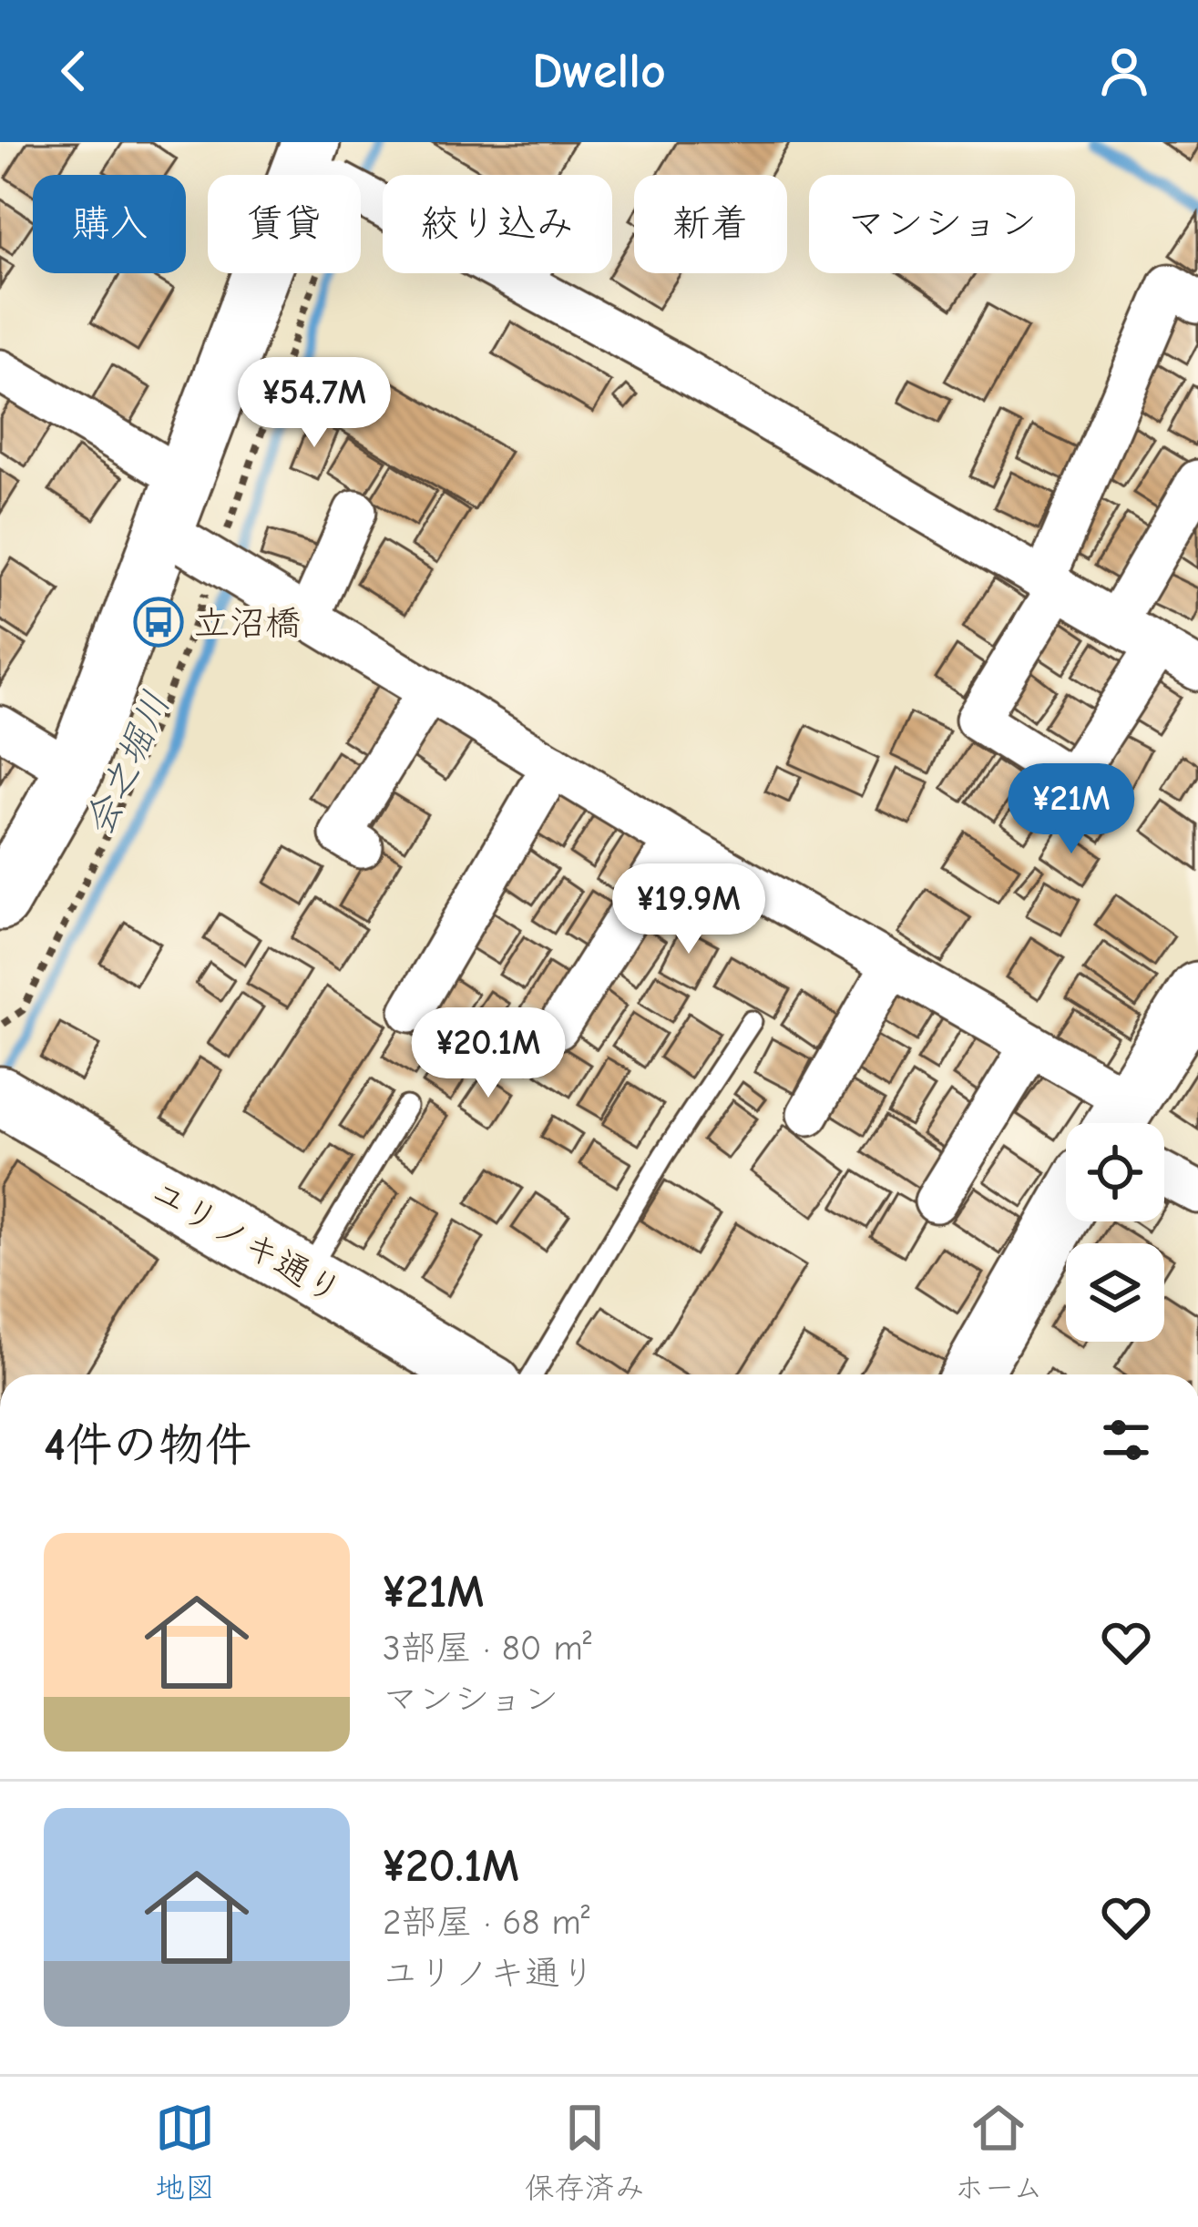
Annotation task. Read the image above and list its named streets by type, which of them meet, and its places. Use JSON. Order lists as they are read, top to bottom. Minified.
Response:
{"streets":{"street":["ユリノキ通り"]},"water":["会之堀川"],"places":{"bus stop":["立沼橋"]},"page":{"header":"Dwello","chip":["購入","賃貸","絞り込み","新着","マンション"],"price":["¥54.7M","¥21M","¥19.9M","¥20.1M"],"heading":"4件の物件","list":[{"name":"¥21M","note":"3部屋 · 80 m² · マンション"},{"name":"¥20.1M","note":"2部屋 · 68 m² · ユリノキ通り"}],"tabs":["地図","保存済み","ホーム"]}}
